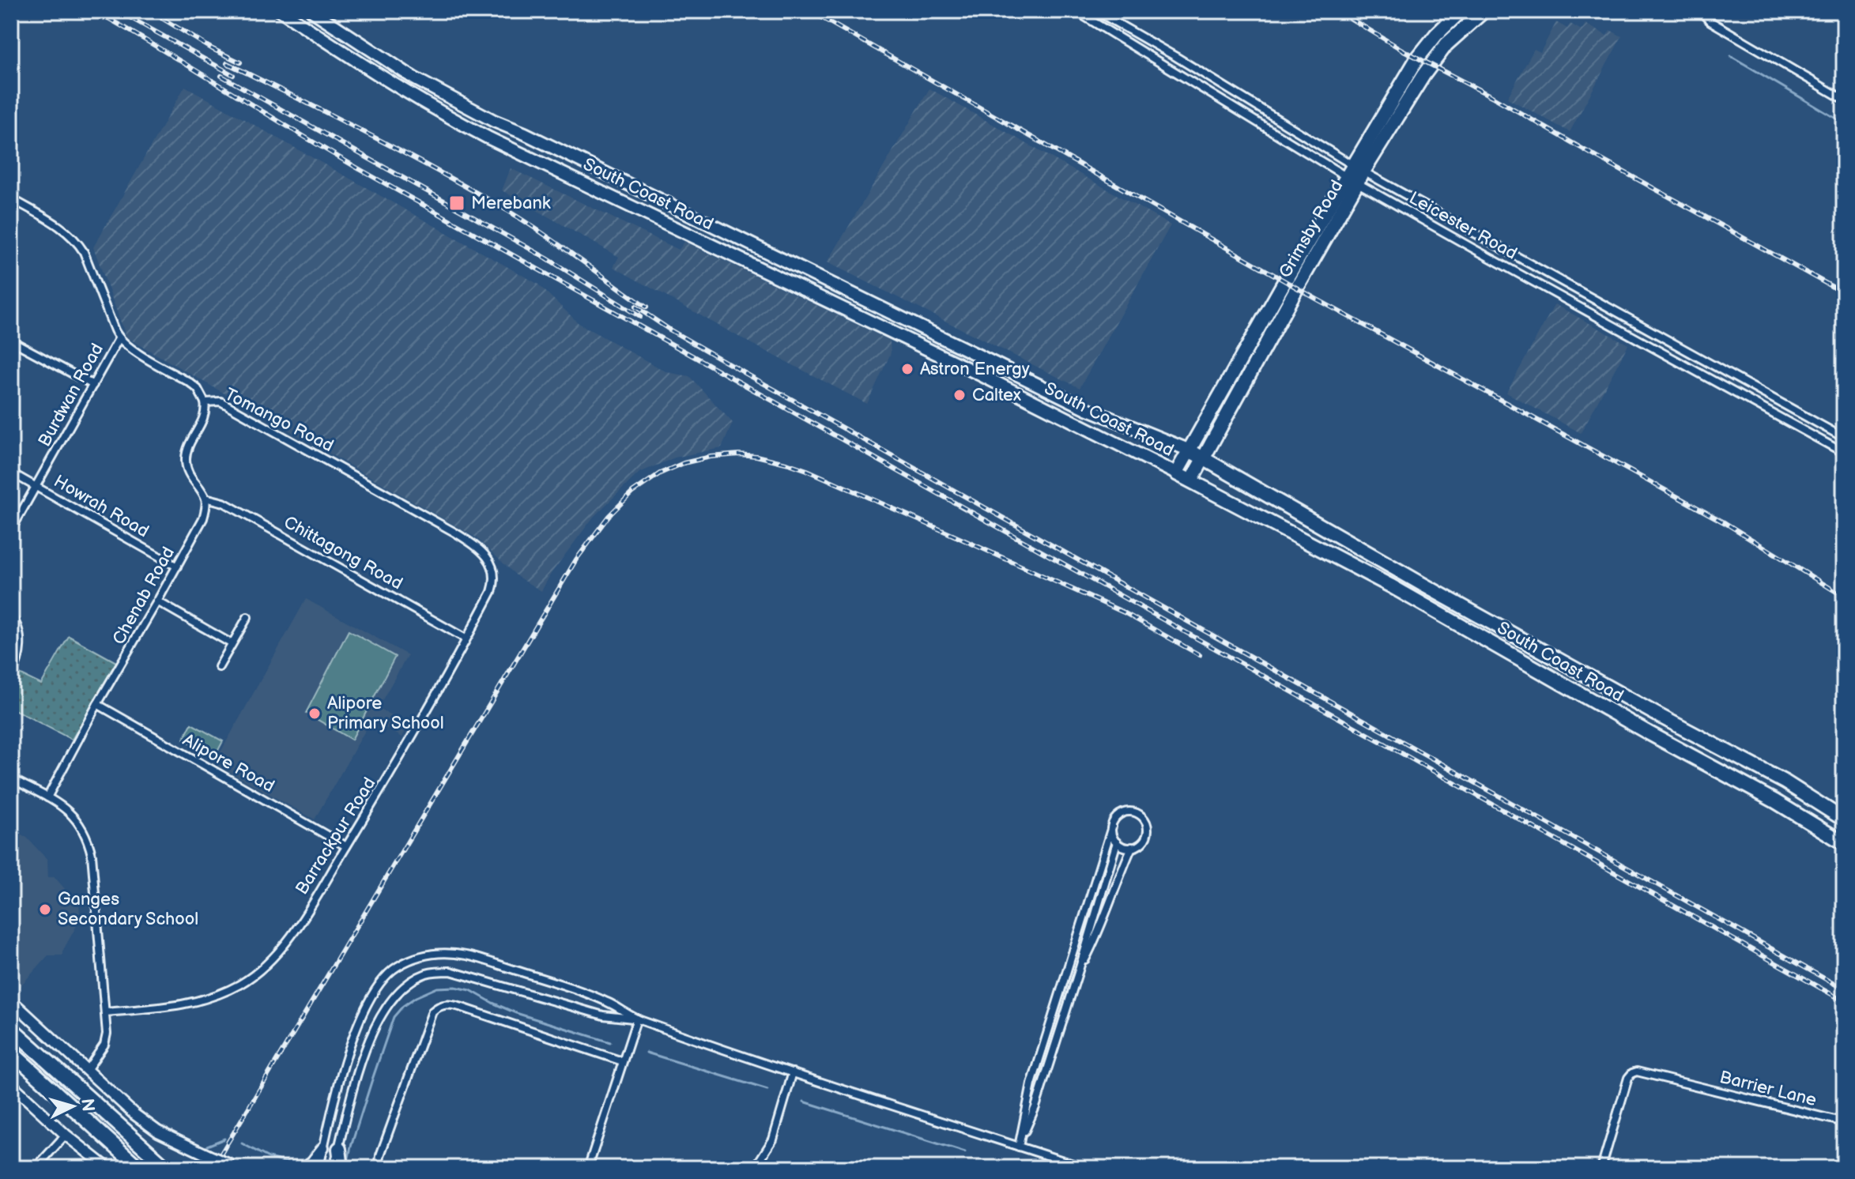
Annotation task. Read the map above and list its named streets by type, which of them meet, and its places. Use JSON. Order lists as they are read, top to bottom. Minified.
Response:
{"streets":{"highway":["South Coast Road","Grimsby Road"],"street":["Leicester Road","Burdwan Road","Tomango Road","Howrah Road","Chittagong Road","Chenab Road","Alipore Road","Barrackpur Road","Barrier Lane"]},"crossings":[["South Coast Road","Grimsby Road"],["Leicester Road","Grimsby Road"],["Burdwan Road","Tomango Road"],["Burdwan Road","Howrah Road"],["Tomango Road","Barrackpur Road"],["Howrah Road","Chenab Road"],["Chittagong Road","Chenab Road"],["Chittagong Road","Barrackpur Road"],["Chenab Road","Alipore Road"],["Alipore Road","Barrackpur Road"]],"places":{"transit":["Merebank"],"other":["Astron Energy","Caltex","Alipore Primary School","Ganges Secondary School"]},"north":"right"}
